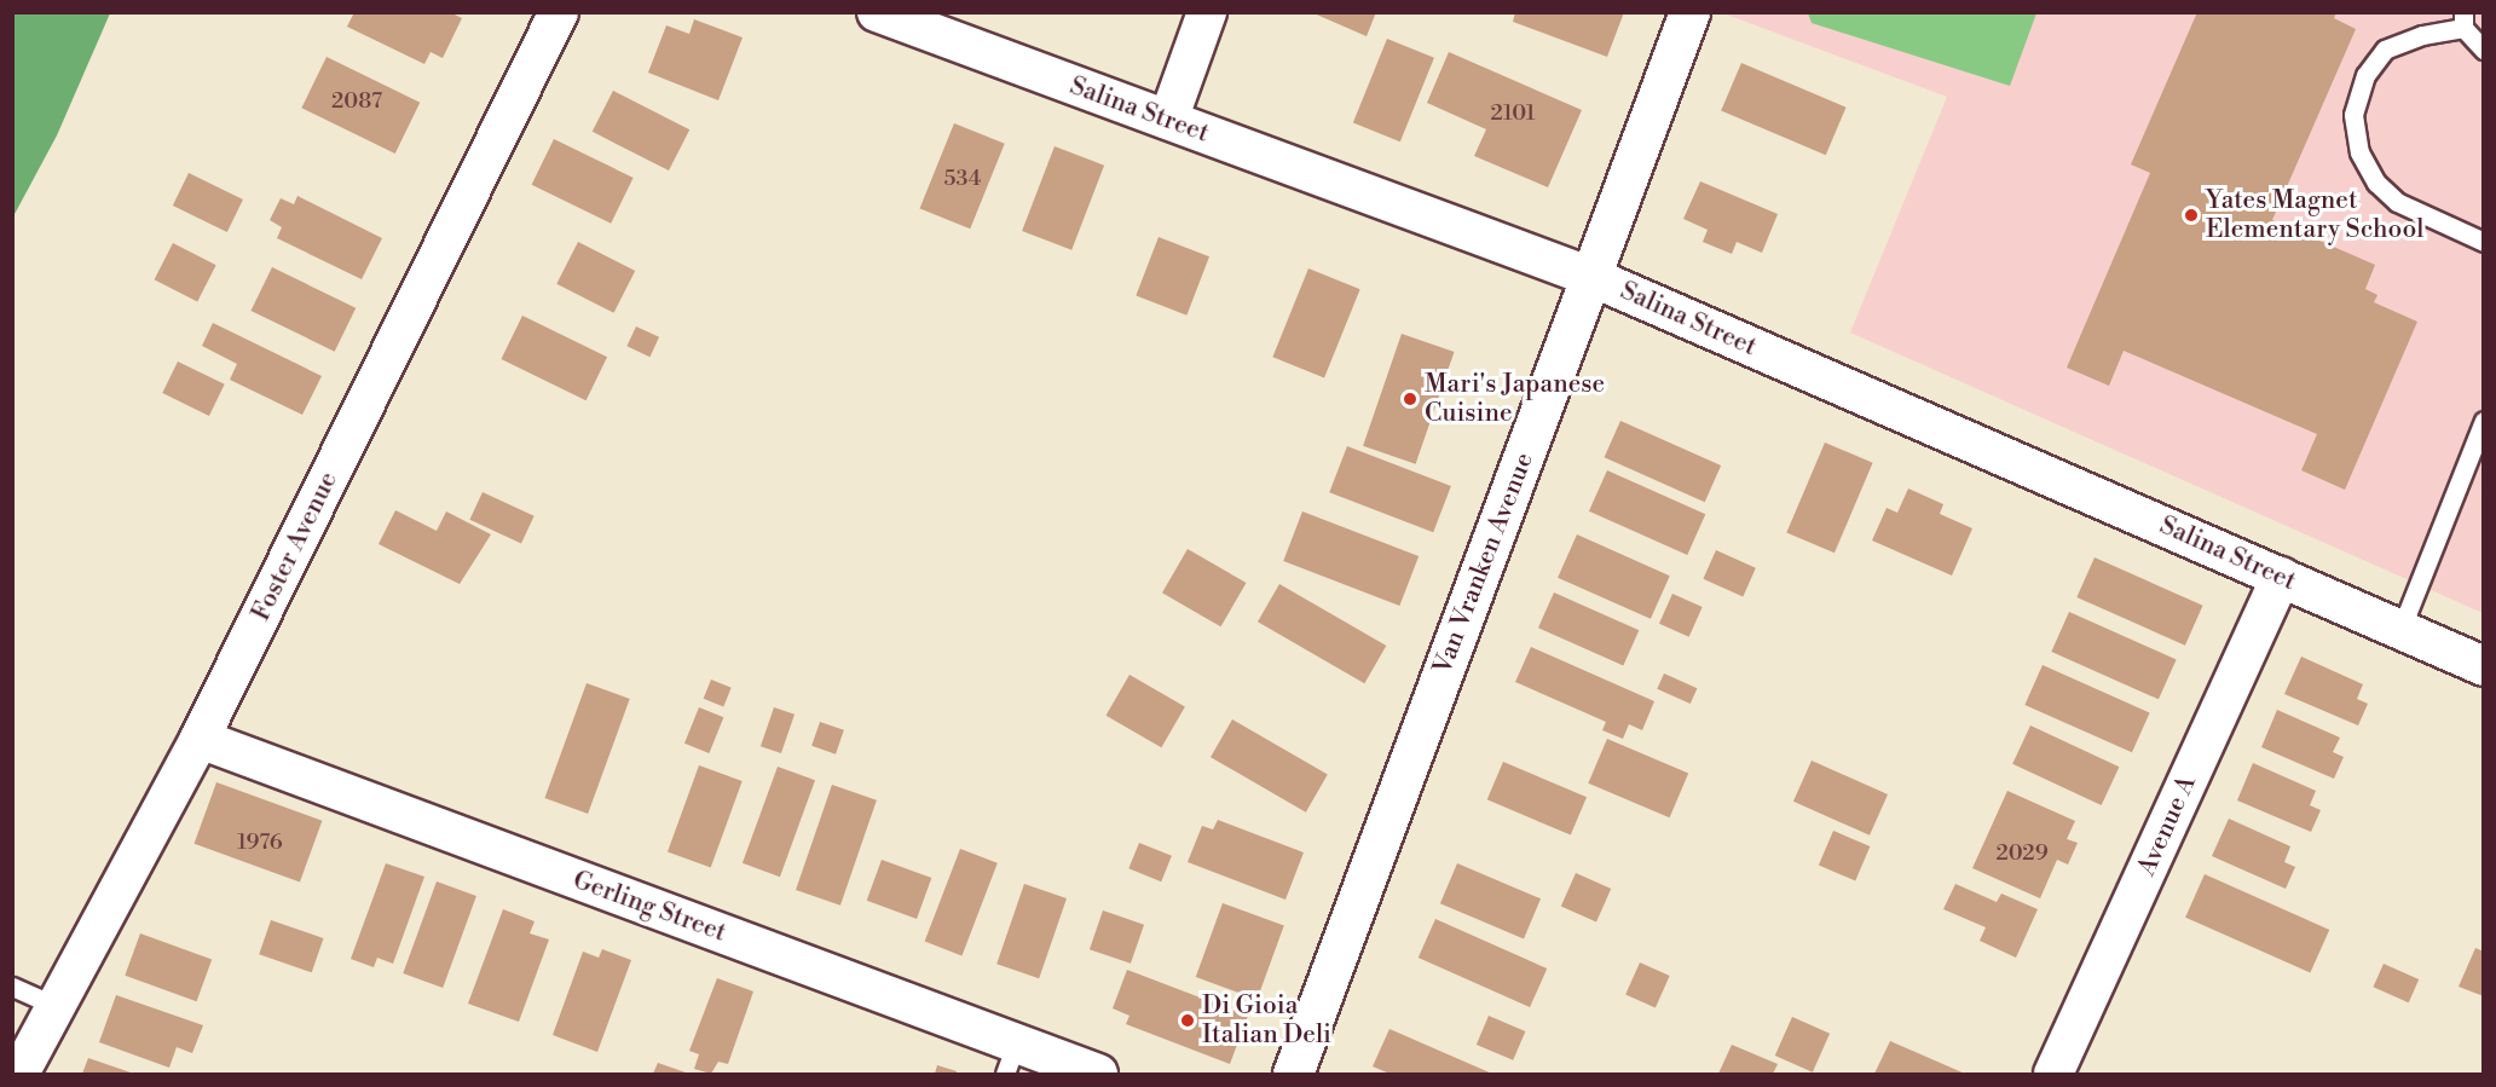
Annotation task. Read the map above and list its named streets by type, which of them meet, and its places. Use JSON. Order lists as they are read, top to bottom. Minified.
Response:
{"streets":{"street":["Salina Street","Foster Avenue","Van Vranken Avenue","Avenue A","Gerling Street"]},"crossings":[["Salina Street","Van Vranken Avenue"],["Salina Street","Avenue A"],["Foster Avenue","Gerling Street"]],"places":["Yates Magnet Elementary School","Mari's Japanese Cuisine","Di Gioia Italian Deli"],"house_numbers":["2087","2101","534","1976","2029"]}
